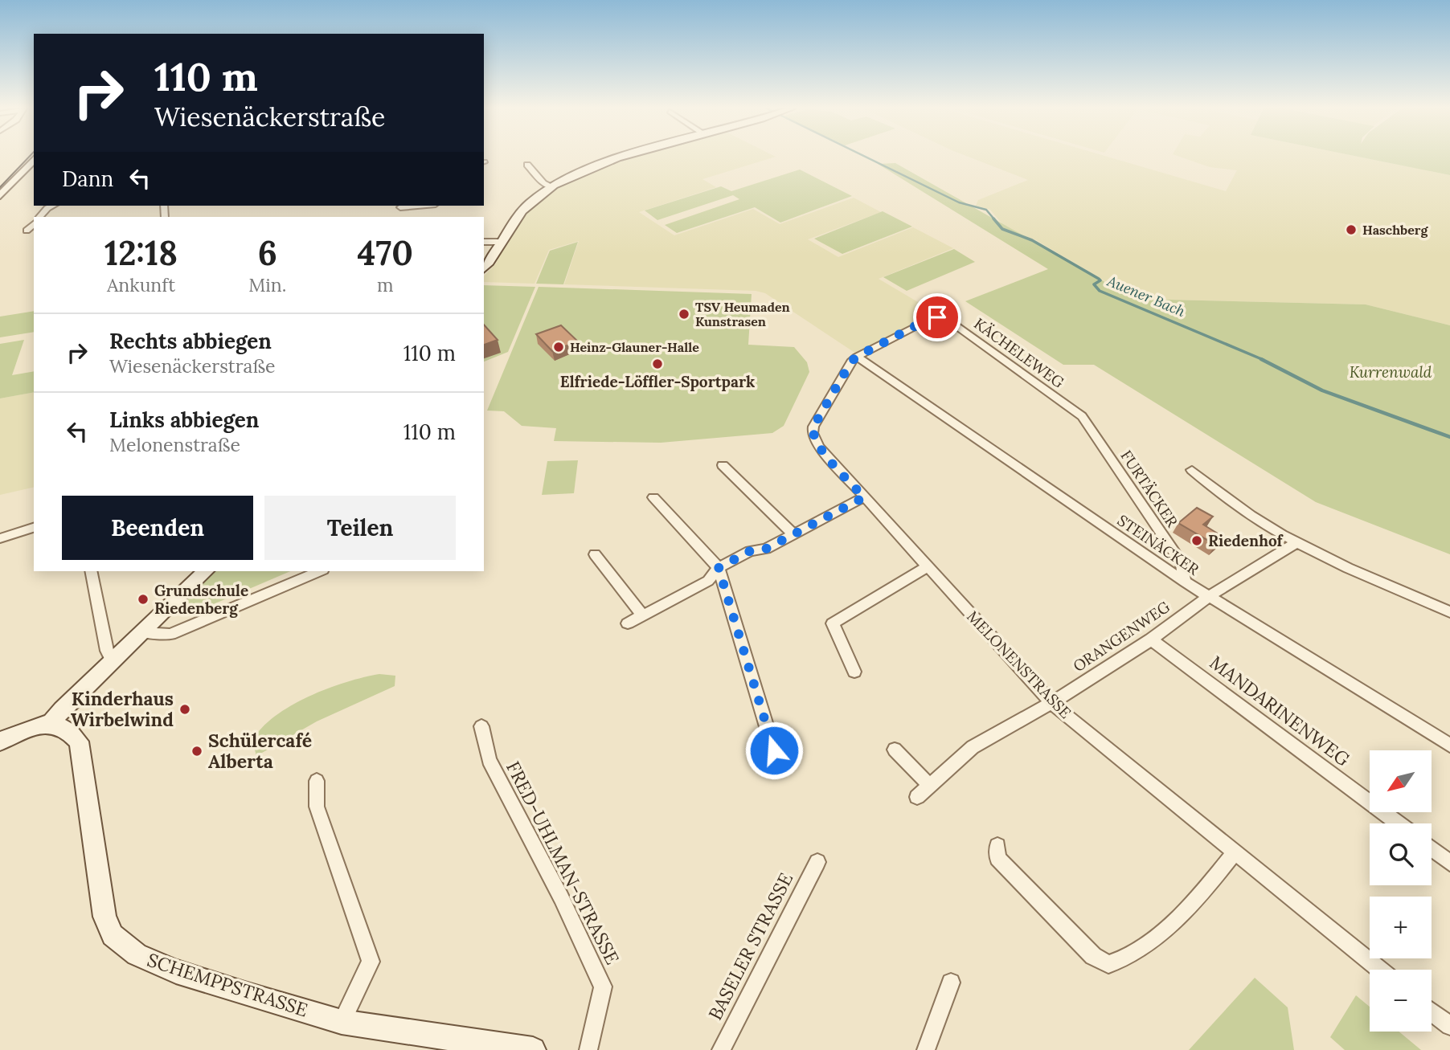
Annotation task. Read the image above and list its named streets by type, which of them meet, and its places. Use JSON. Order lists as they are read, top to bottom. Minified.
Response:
{"streets":{"street":["KÄCHELEWEG","FURTÄCKER","STEINÄCKER","ORANGENWEG","MELONENSTRASSE","MANDARINENWEG","FRED-UHLMAN-STRASSE","BASELER STRASSE","SCHEMPPSTRASSE"]},"crossings":[["KÄCHELEWEG","FURTÄCKER"],["KÄCHELEWEG","MELONENSTRASSE"],["FURTÄCKER","STEINÄCKER"],["STEINÄCKER","ORANGENWEG"],["STEINÄCKER","MELONENSTRASSE"],["ORANGENWEG","MELONENSTRASSE"],["ORANGENWEG","MANDARINENWEG"]],"water":["Auener Bach"],"parks":["Kurrenwald"],"places":["Haschberg","TSV Heumaden Kunstrasen","Heinz-Glauner-Halle","Elfriede-Löffler-Sportpark","Riedenhof","Grundschule Riedenberg","Kinderhaus Wirbelwind","Schülercafé Alberta"],"north":"bottom left","page":{"turn":["110 m","Wiesenäckerstraße"],"then":"Dann","eta":["12:18","Ankunft","6","Min.","470","m"],"list":[{"name":"Rechts abbiegen","note":"Wiesenäckerstraße","value":"110 m"},{"name":"Links abbiegen","note":"Melonenstraße","value":"110 m"}],"buttons":["Beenden","Teilen"],"map_buttons":["+","−"]}}
